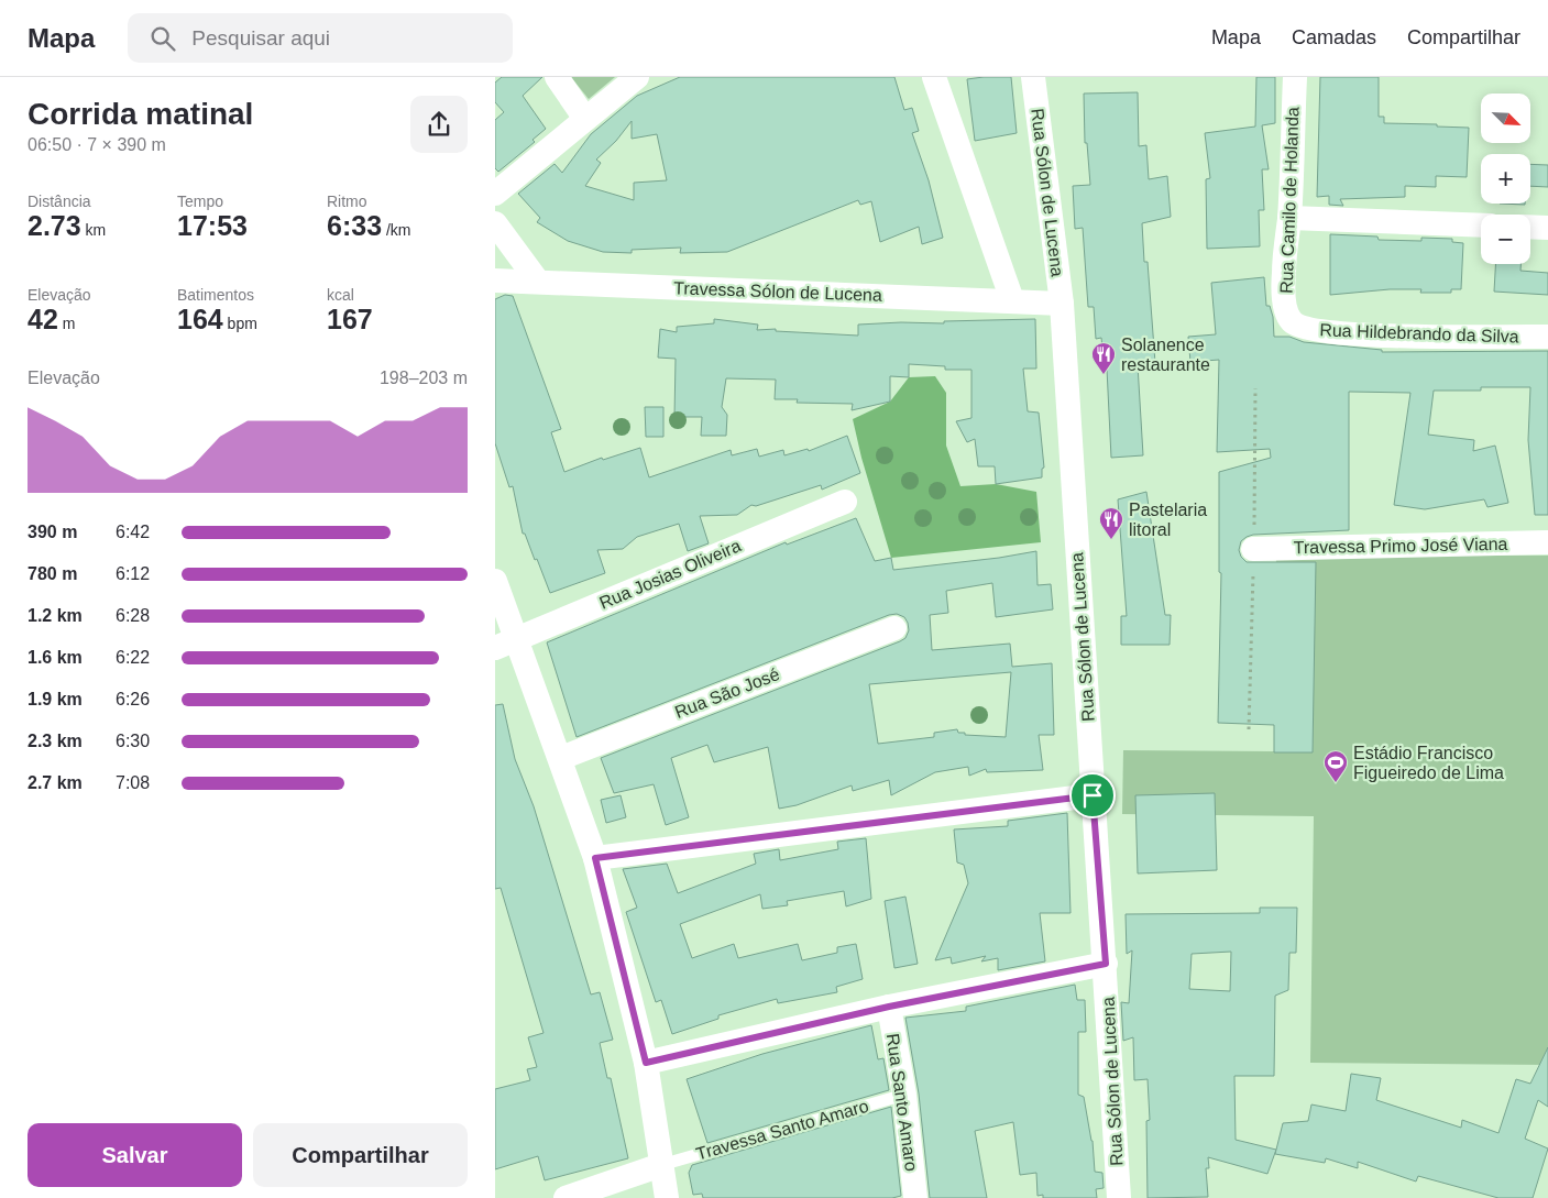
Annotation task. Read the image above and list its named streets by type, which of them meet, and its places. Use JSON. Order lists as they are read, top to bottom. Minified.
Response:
{"streets":{"street":["Rua Sólon de Lucena","Rua Camilo de Holanda","Travessa Sólon de Lucena","Rua Hildebrando da Silva","Travessa Primo José Viana","Rua Josias Oliveira","Rua São José","Rua Santo Amaro"],"lane":["Travessa Santo Amaro"]},"crossings":[["Rua Sólon de Lucena","Travessa Sólon de Lucena"],["Rua Camilo de Holanda","Rua Hildebrando da Silva"],["Rua Santo Amaro","Travessa Santo Amaro"]],"places":{"restaurant":["Solanence restaurante","Pastelaria litoral"],"sports":["Estádio Francisco Figueiredo de Lima"]},"north":"bottom right","page":{"header":"Mapa","search":"Pesquisar aqui","nav":["Mapa","Camadas","Compartilhar"],"heading":["Corrida matinal","06:50 · 7 × 390 m"],"map_buttons":["+","−"],"stats":[["Distância","2.73 km"],["Tempo","17:53"],["Ritmo","6:33 /km"],["Elevação","42 m"],["Batimentos","164 bpm"],["kcal","167"]],"chart":["Elevação","198–203 m"],"list":[{"name":"390 m","note":"6:42"},{"name":"780 m","note":"6:12"},{"name":"1.2 km","note":"6:28"},{"name":"1.6 km","note":"6:22"},{"name":"1.9 km","note":"6:26"},{"name":"2.3 km","note":"6:30"},{"name":"2.7 km","note":"7:08"}],"buttons":["Salvar","Compartilhar"]}}
